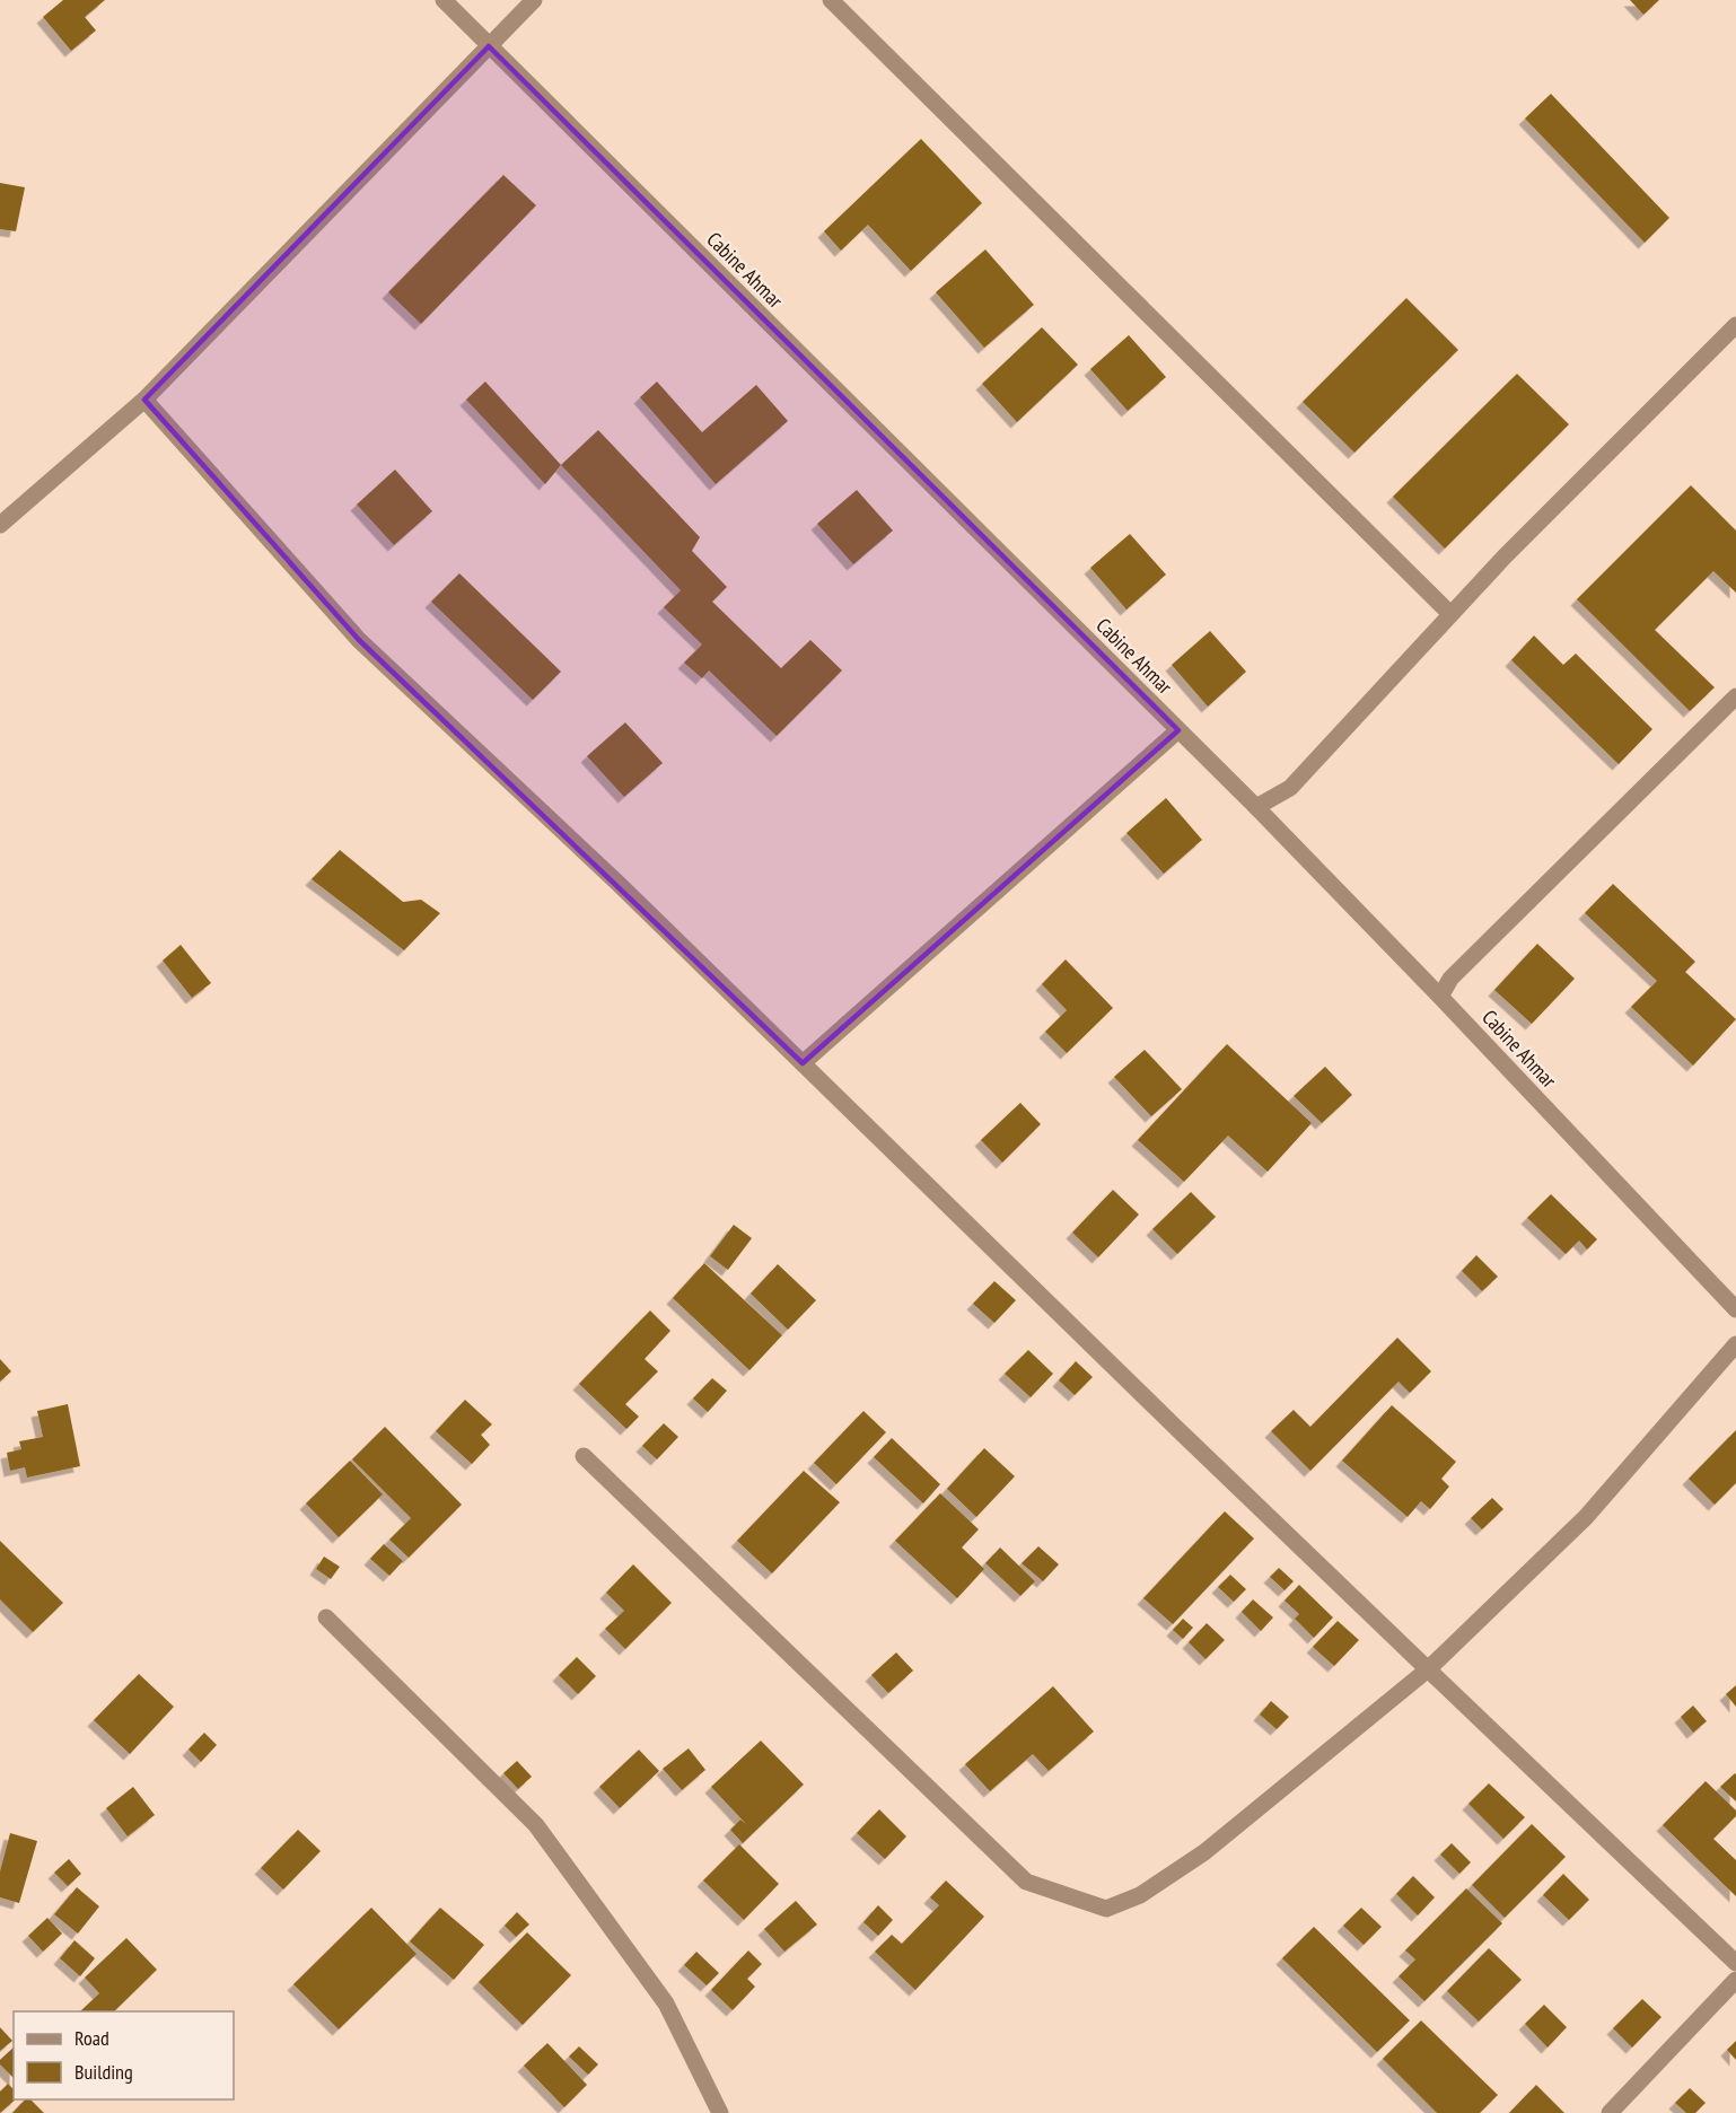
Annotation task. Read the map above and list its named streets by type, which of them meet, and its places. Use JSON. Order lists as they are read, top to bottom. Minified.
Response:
{"streets":{"street":["Cabine Ahmar"]},"legend":["Road","Building"]}
